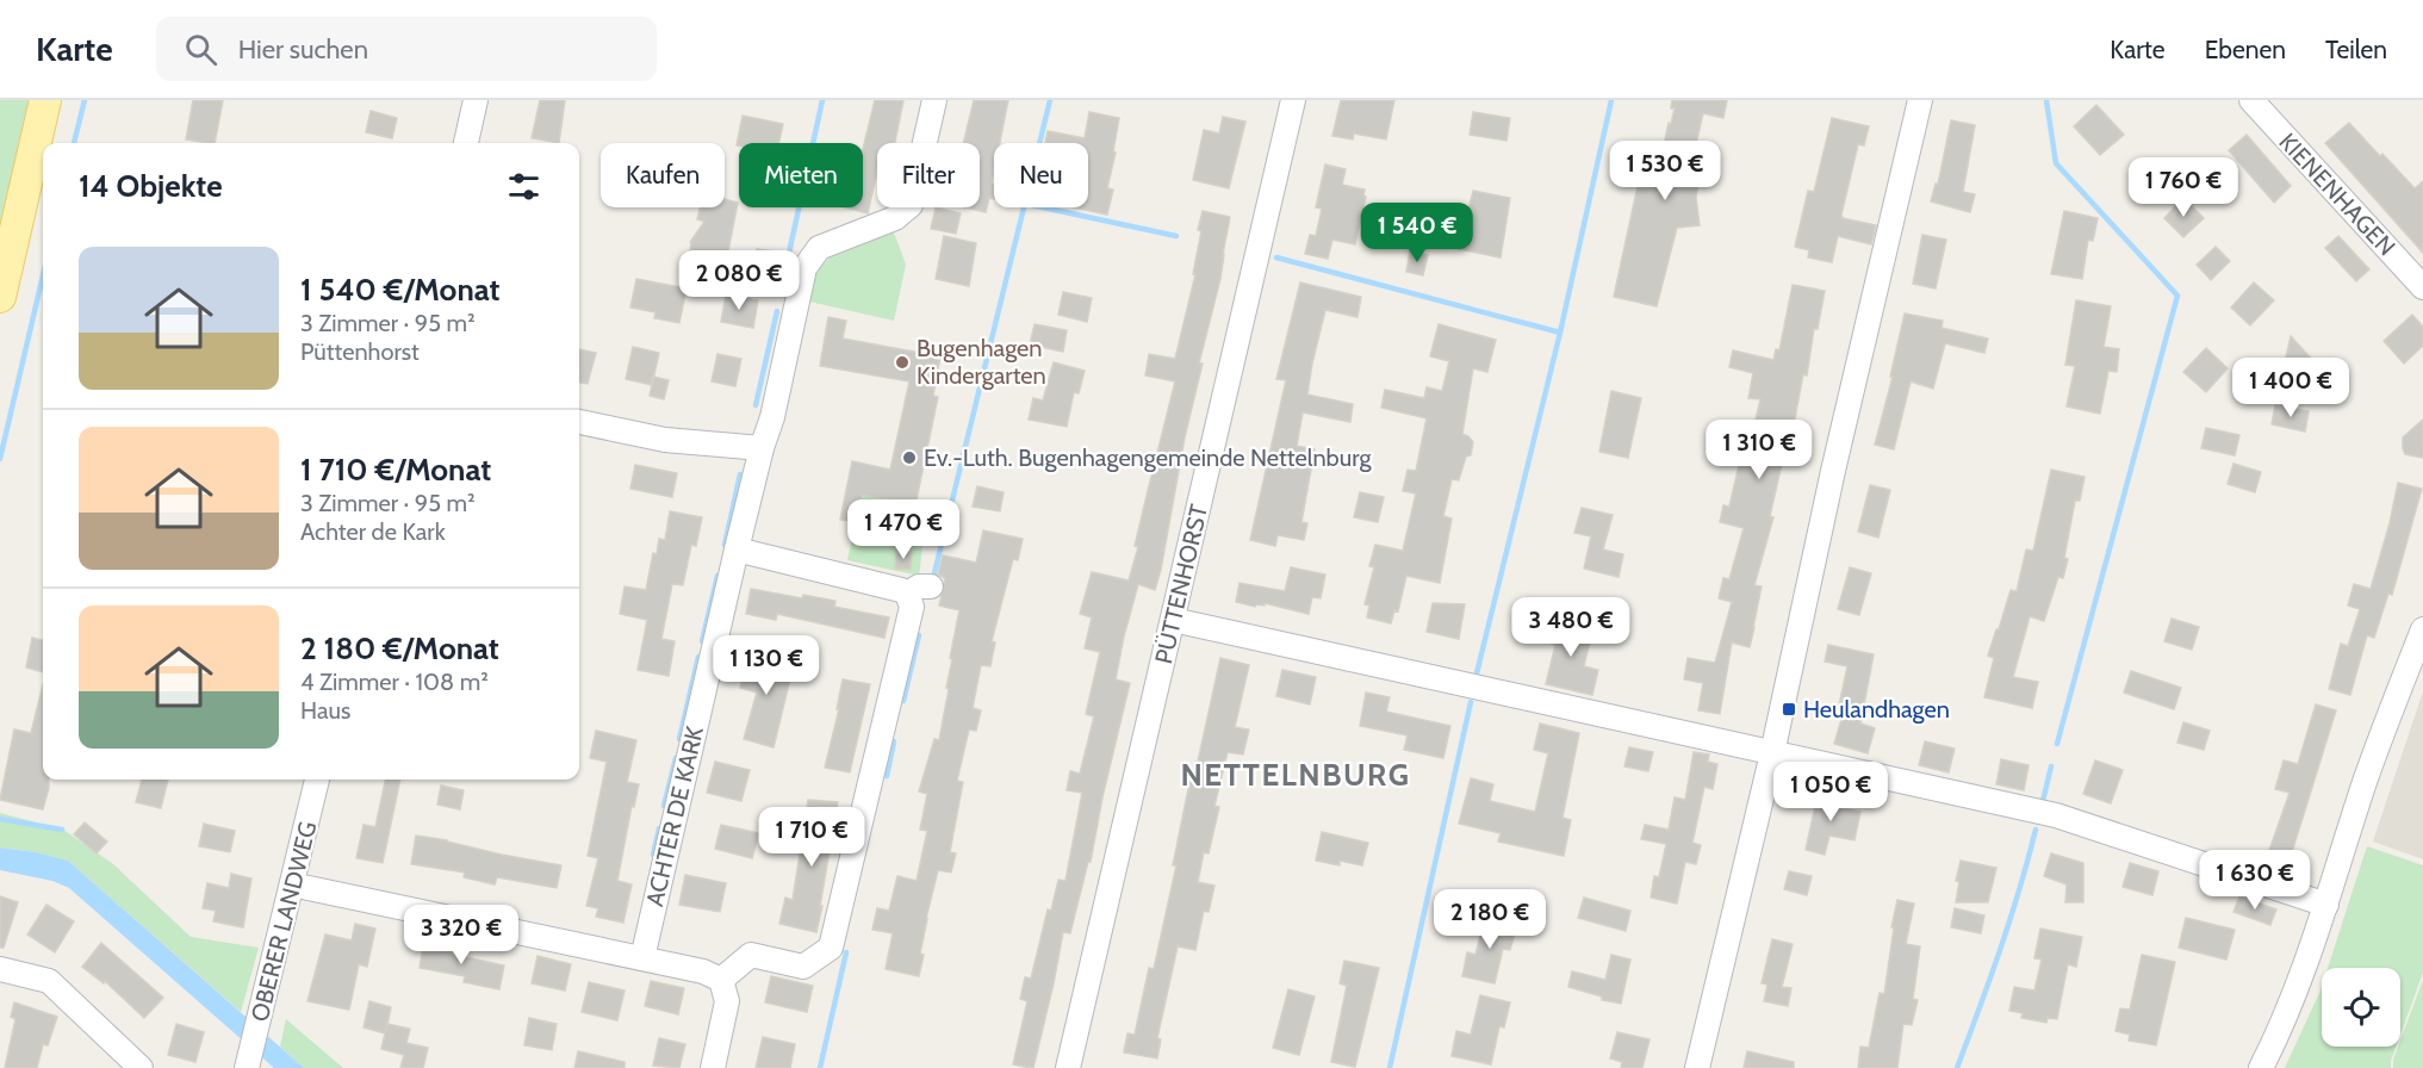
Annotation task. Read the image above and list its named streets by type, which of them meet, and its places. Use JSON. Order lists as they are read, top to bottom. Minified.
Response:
{"streets":{"street":["KIENENHAGEN","PÜTTENHORST","ACHTER DE KARK","OBERER LANDWEG"]},"districts":["NETTELNBURG"],"places":{"other":["Bugenhagen Kindergarten","Ev.-Luth. Bugenhagengemeinde Nettelnburg"],"transit":["Heulandhagen"]},"page":{"header":"Karte","search":"Hier suchen","nav":["Karte","Ebenen","Teilen"],"price":["1 530 €","1 760 €","1 540 €","2 080 €","1 400 €","1 310 €","1 470 €","3 480 €","1 130 €","1 050 €","1 710 €","1 630 €","2 180 €","3 320 €"],"chip":["Kaufen","Mieten","Filter","Neu"],"heading":"14 Objekte","list":[{"name":"1 540 €/Monat","note":"3 Zimmer · 95 m² · Püttenhorst"},{"name":"1 710 €/Monat","note":"3 Zimmer · 95 m² · Achter de Kark"},{"name":"2 180 €/Monat","note":"4 Zimmer · 108 m² · Haus"}]}}
